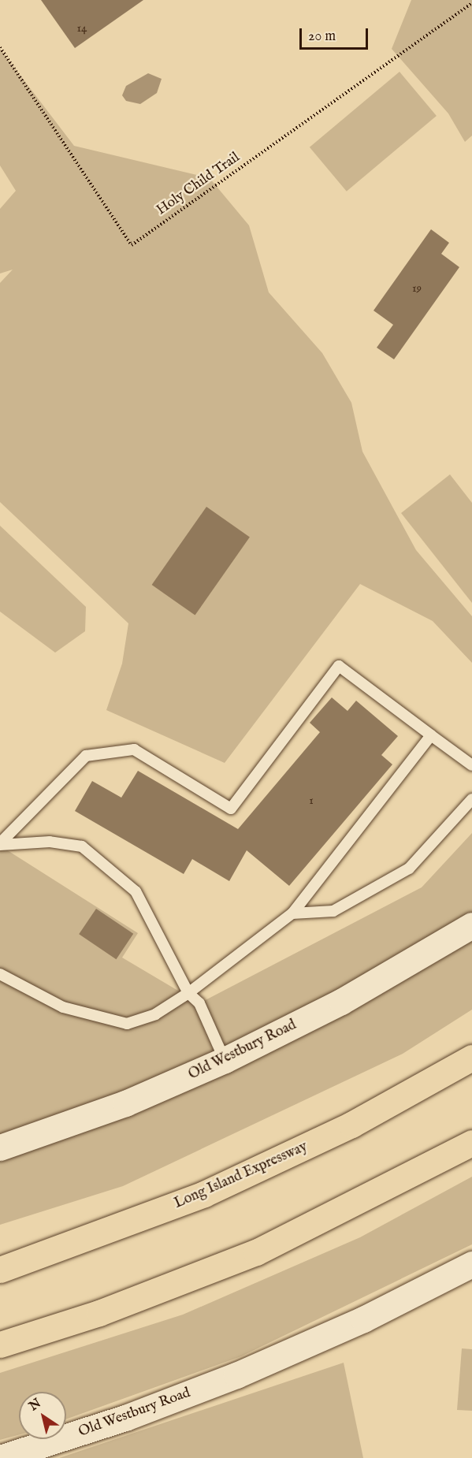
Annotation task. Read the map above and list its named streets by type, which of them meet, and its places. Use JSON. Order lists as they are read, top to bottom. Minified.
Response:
{"streets":{"highway":["Long Island Expressway"],"main road":["Old Westbury Road"],"path":["Holy Child Trail"]},"house_numbers":["14","19","1"],"scale_bar":"20 m","north":"top left"}
